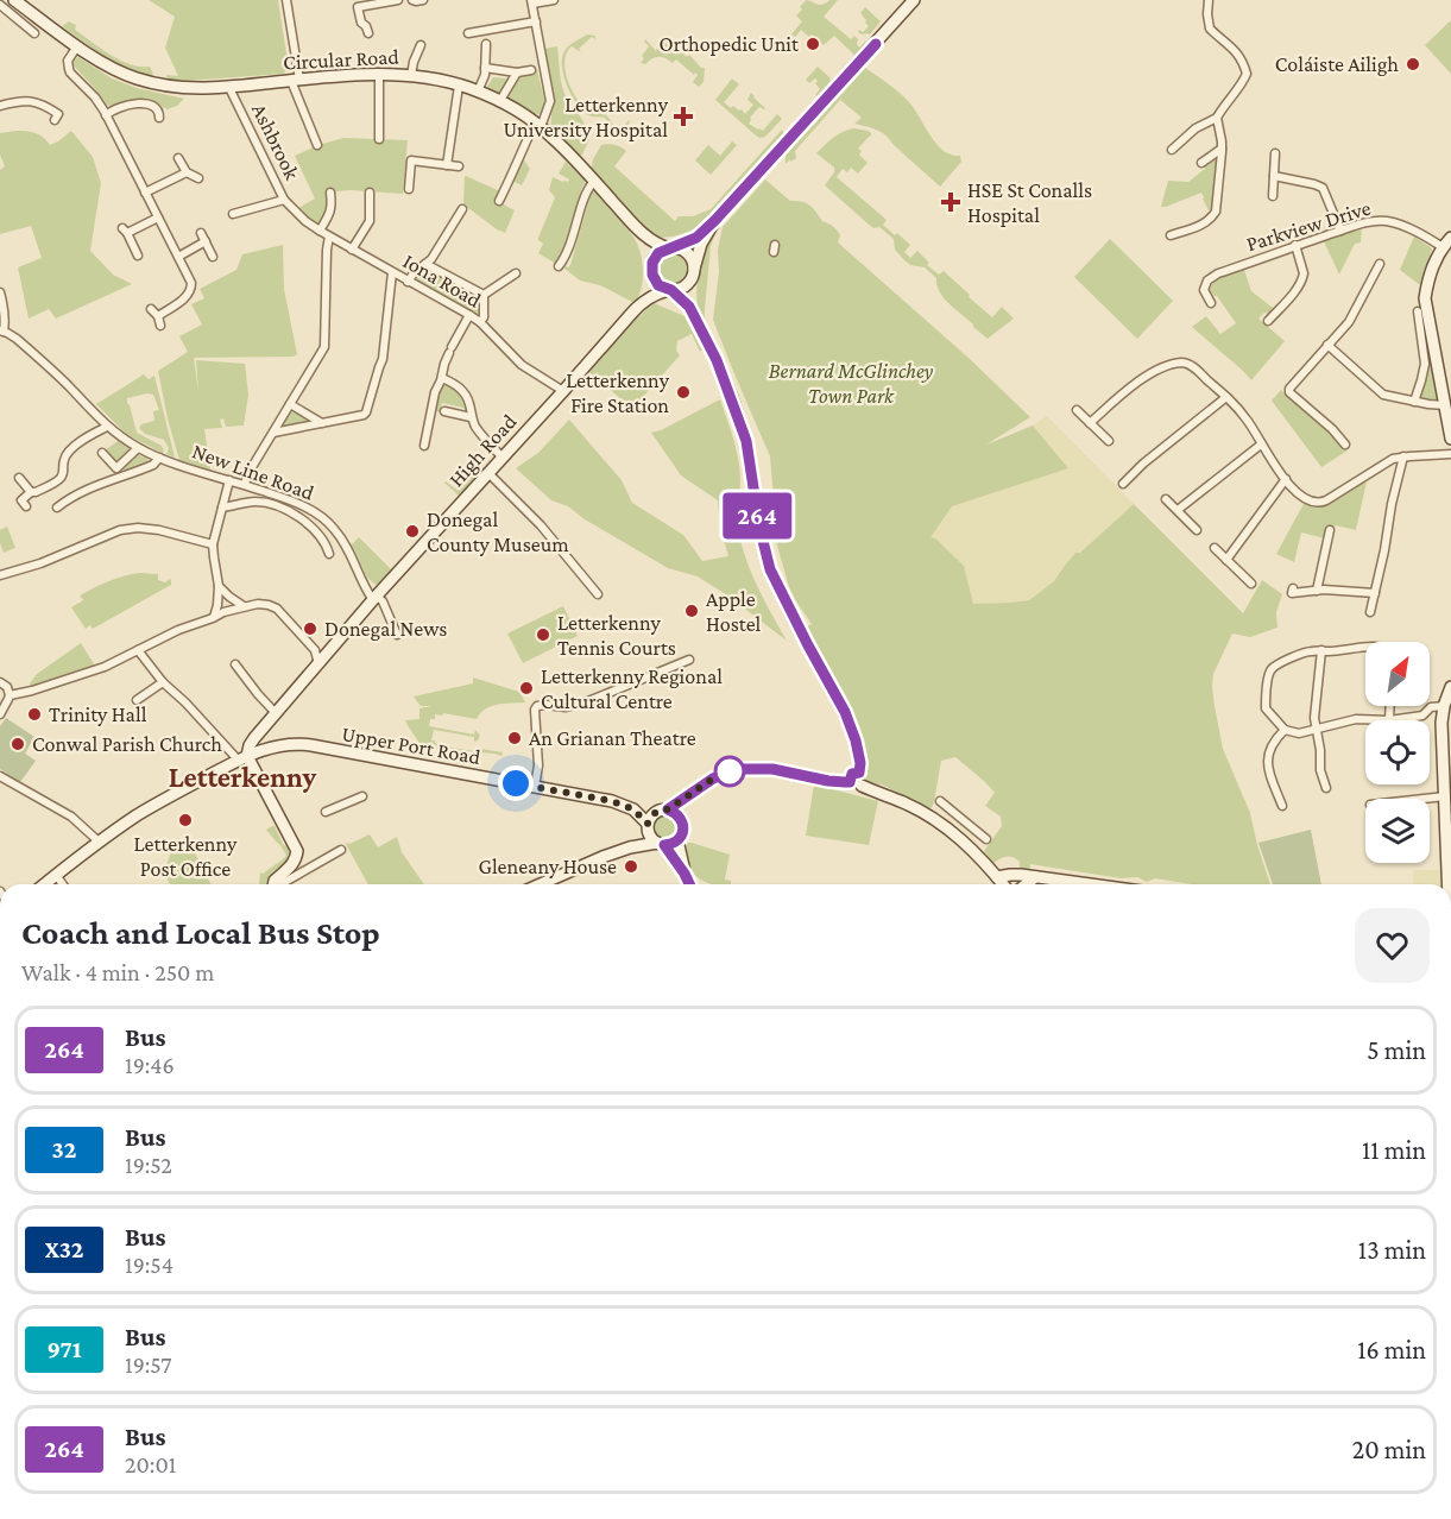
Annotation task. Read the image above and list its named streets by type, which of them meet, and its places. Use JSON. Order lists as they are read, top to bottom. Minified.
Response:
{"streets":{"street":["Circular Road","Ashbrook","Parkview Drive","Iona Road","High Road","New Line Road","Upper Port Road"]},"crossings":[["Circular Road","Ashbrook"],["Ashbrook","Iona Road"],["Iona Road","High Road"],["High Road","New Line Road"],["High Road","Upper Port Road"]],"districts":["Letterkenny"],"parks":["Bernard McGlinchey Town Park"],"places":{"other":["Orthopedic Unit","Coláiste Ailigh","Letterkenny Fire Station","Donegal County Museum","Apple Hostel","Donegal News","Letterkenny Tennis Courts","Letterkenny Regional Cultural Centre","Trinity Hall","An Grianan Theatre","Conwal Parish Church","Letterkenny Post Office","Gleneany House"],"health":["Letterkenny University Hospital","HSE St Conalls Hospital"]},"lines":["bus line 264"],"north":"top right","page":{"on_map":"264","heading":["Coach and Local Bus Stop","Walk · 4 min · 250 m"],"list":[{"mark":"264","name":"Bus","note":"19:46","value":"5 min"},{"mark":"32","name":"Bus","note":"19:52","value":"11 min"},{"mark":"X32","name":"Bus","note":"19:54","value":"13 min"},{"mark":"971","name":"Bus","note":"19:57","value":"16 min"},{"mark":"264","name":"Bus","note":"20:01","value":"20 min"}]}}
